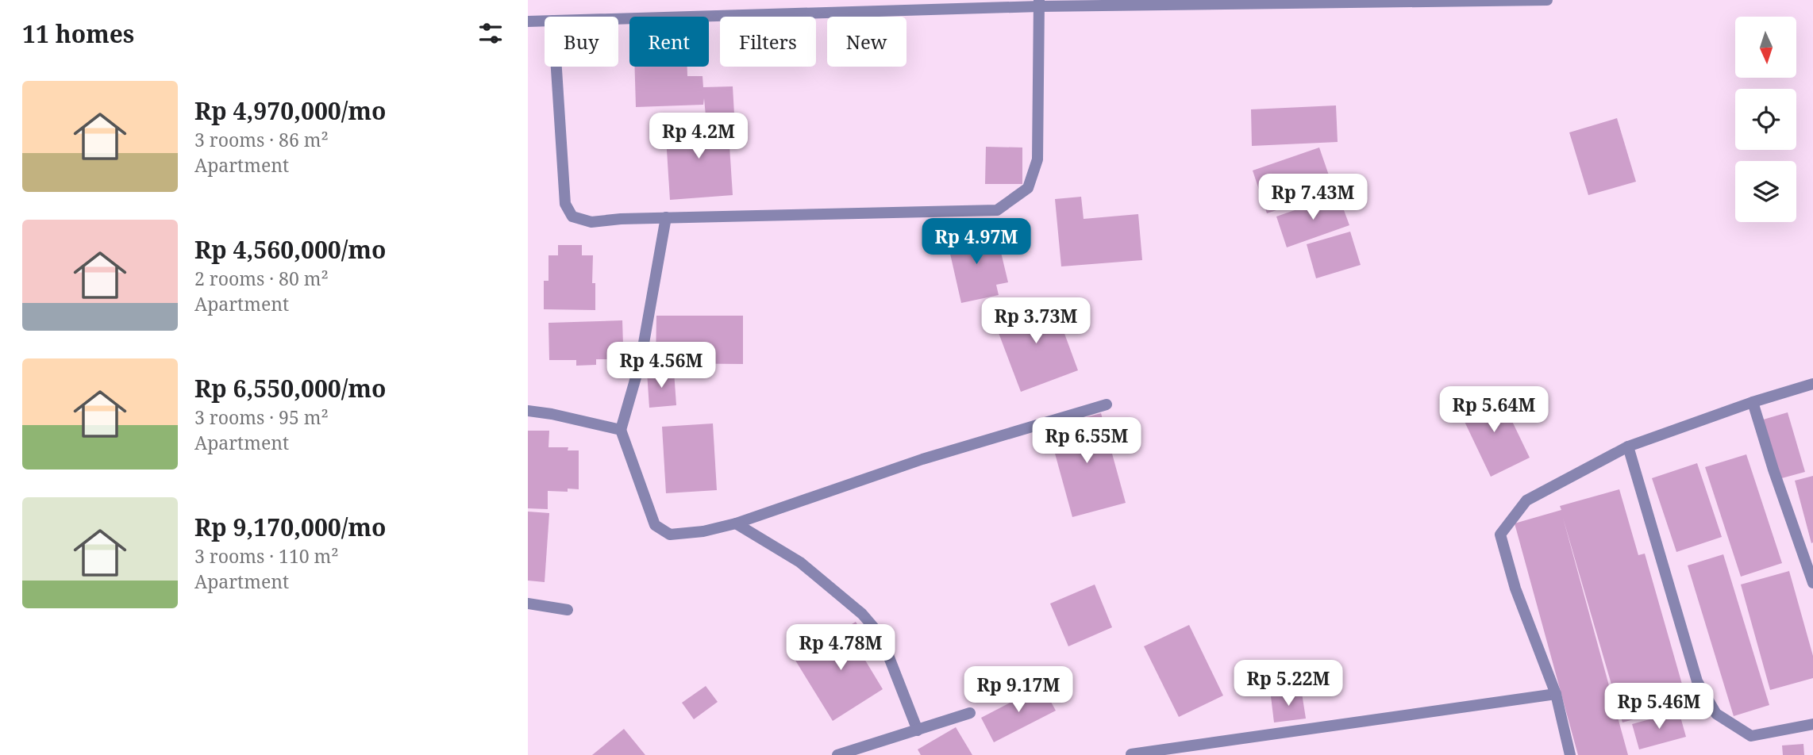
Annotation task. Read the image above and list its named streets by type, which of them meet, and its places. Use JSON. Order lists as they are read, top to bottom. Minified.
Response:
{"north":"bottom","page":{"heading":"11 homes","chip":["Buy","Rent","Filters","New"],"list":[{"name":"Rp 4,970,000/mo","note":"3 rooms · 86 m² · Apartment"},{"name":"Rp 4,560,000/mo","note":"2 rooms · 80 m² · Apartment"},{"name":"Rp 6,550,000/mo","note":"3 rooms · 95 m² · Apartment"},{"name":"Rp 9,170,000/mo","note":"3 rooms · 110 m² · Apartment"}],"price":["Rp 4.2M","Rp 7.43M","Rp 4.97M","Rp 3.73M","Rp 4.56M","Rp 5.64M","Rp 6.55M","Rp 4.78M","Rp 5.22M","Rp 9.17M","Rp 5.46M"]}}
